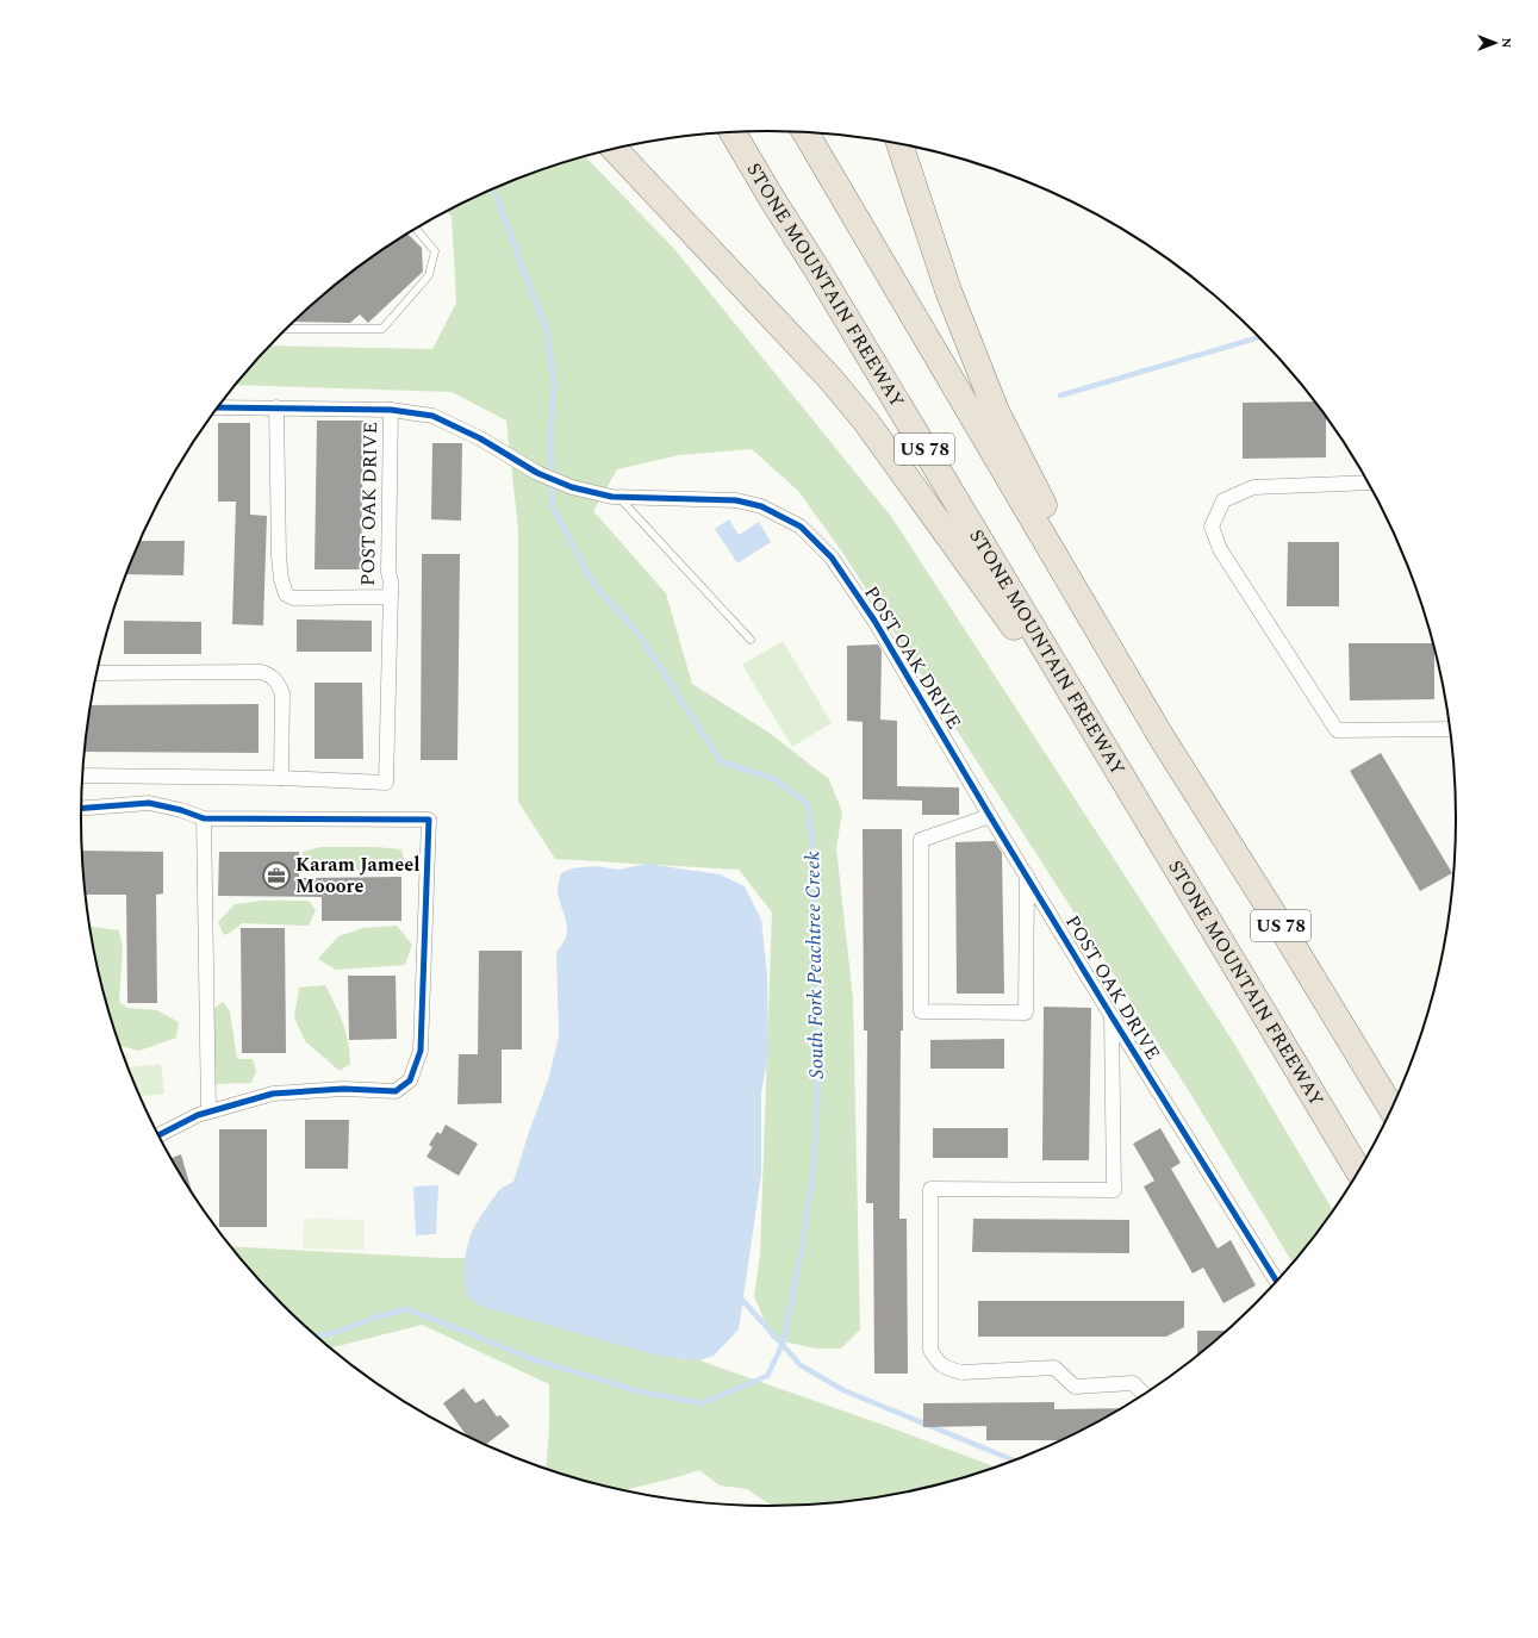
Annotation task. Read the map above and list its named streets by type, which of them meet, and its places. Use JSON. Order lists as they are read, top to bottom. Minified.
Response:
{"streets":{"highway":["STONE MOUNTAIN FREEWAY","US 78"],"street":["POST OAK DRIVE"]},"water":["South Fork Peachtree Creek"],"places":{"office":["Karam Jameel Mooore"]},"north":"right"}
